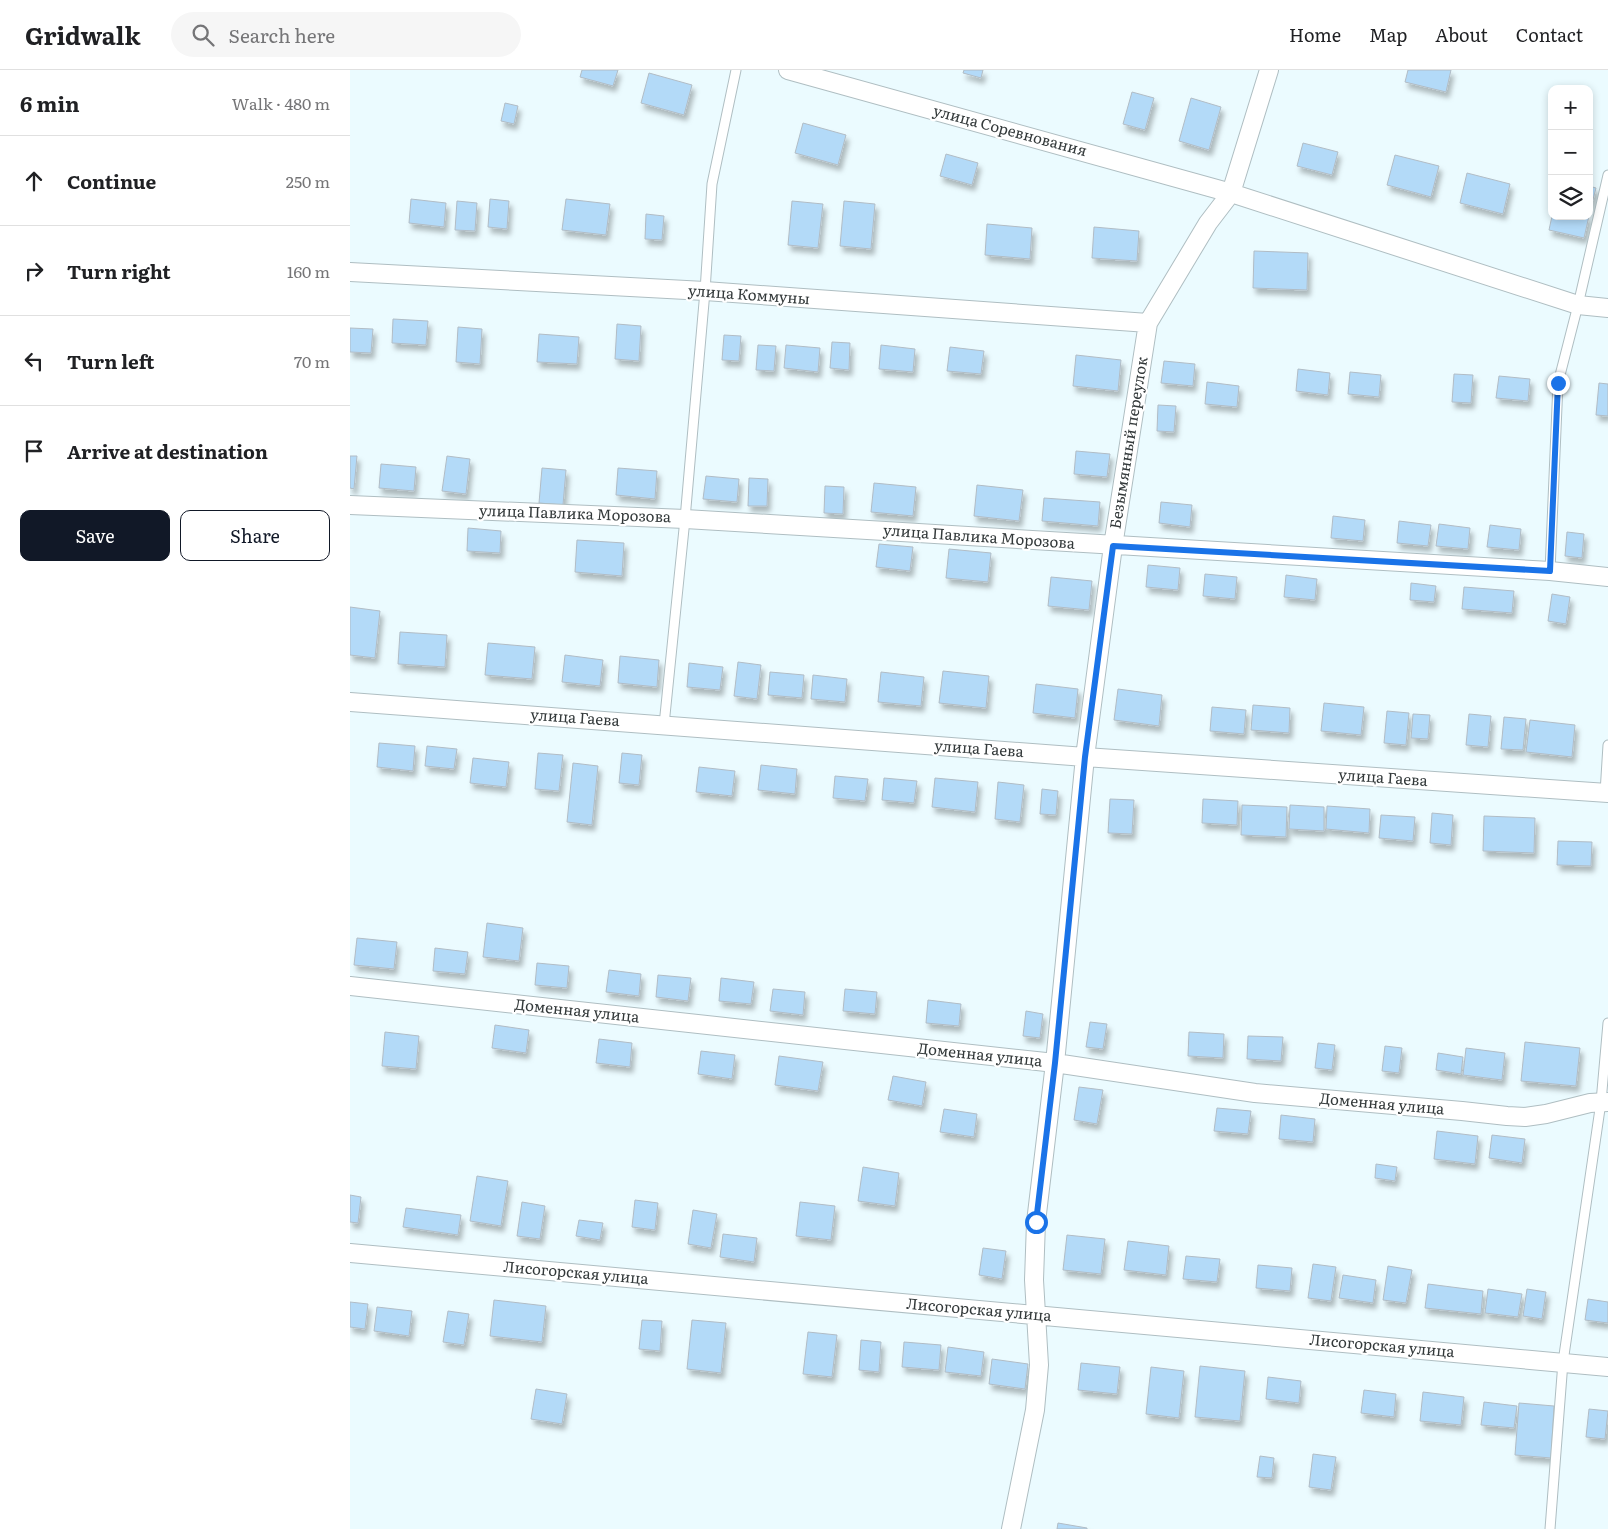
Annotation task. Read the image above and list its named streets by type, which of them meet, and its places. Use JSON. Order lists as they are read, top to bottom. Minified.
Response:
{"streets":{"street":["улица Соревнования","улица Коммуны","Безымянный переулок","улица Павлика Морозова","улица Гаева","Доменная улица","Лисогорская улица"]},"crossings":[["улица Соревнования","Безымянный переулок"],["улица Коммуны","Безымянный переулок"],["Безымянный переулок","улица Павлика Морозова"],["Безымянный переулок","улица Гаева"],["Безымянный переулок","Доменная улица"],["Безымянный переулок","Лисогорская улица"]],"page":{"header":"Gridwalk","search":"Search here","nav":["Home","Map","About","Contact"],"heading":["6 min","Walk · 480 m"],"map_buttons":["+","−"],"list":[["Continue","250 m"],["Turn right","160 m"],["Turn left","70 m"],"Arrive at destination"],"buttons":["Save","Share"]}}
